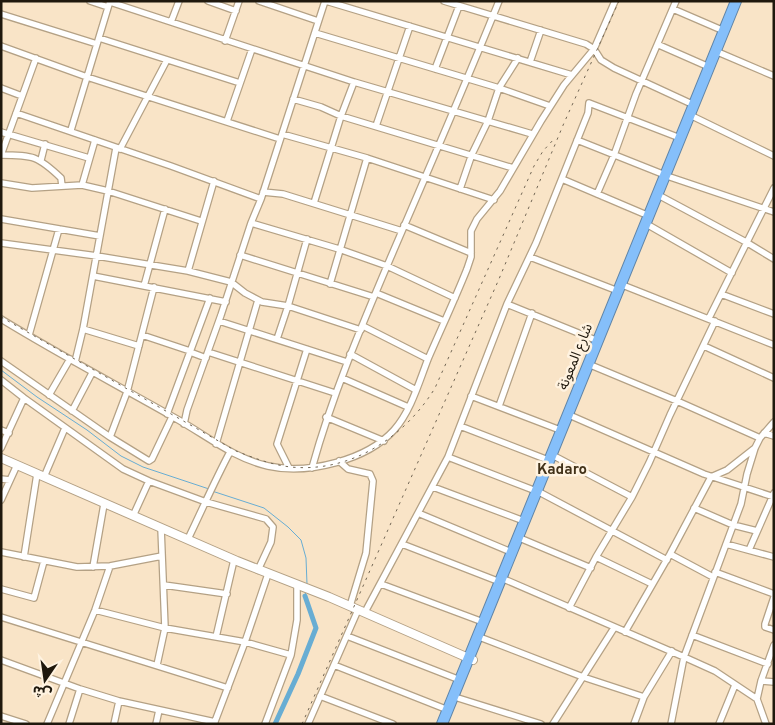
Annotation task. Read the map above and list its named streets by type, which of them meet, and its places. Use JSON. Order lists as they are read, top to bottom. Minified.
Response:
{"streets":{"highway":["شارع المعونة"]},"districts":["Kadaro"],"north":"bottom"}
